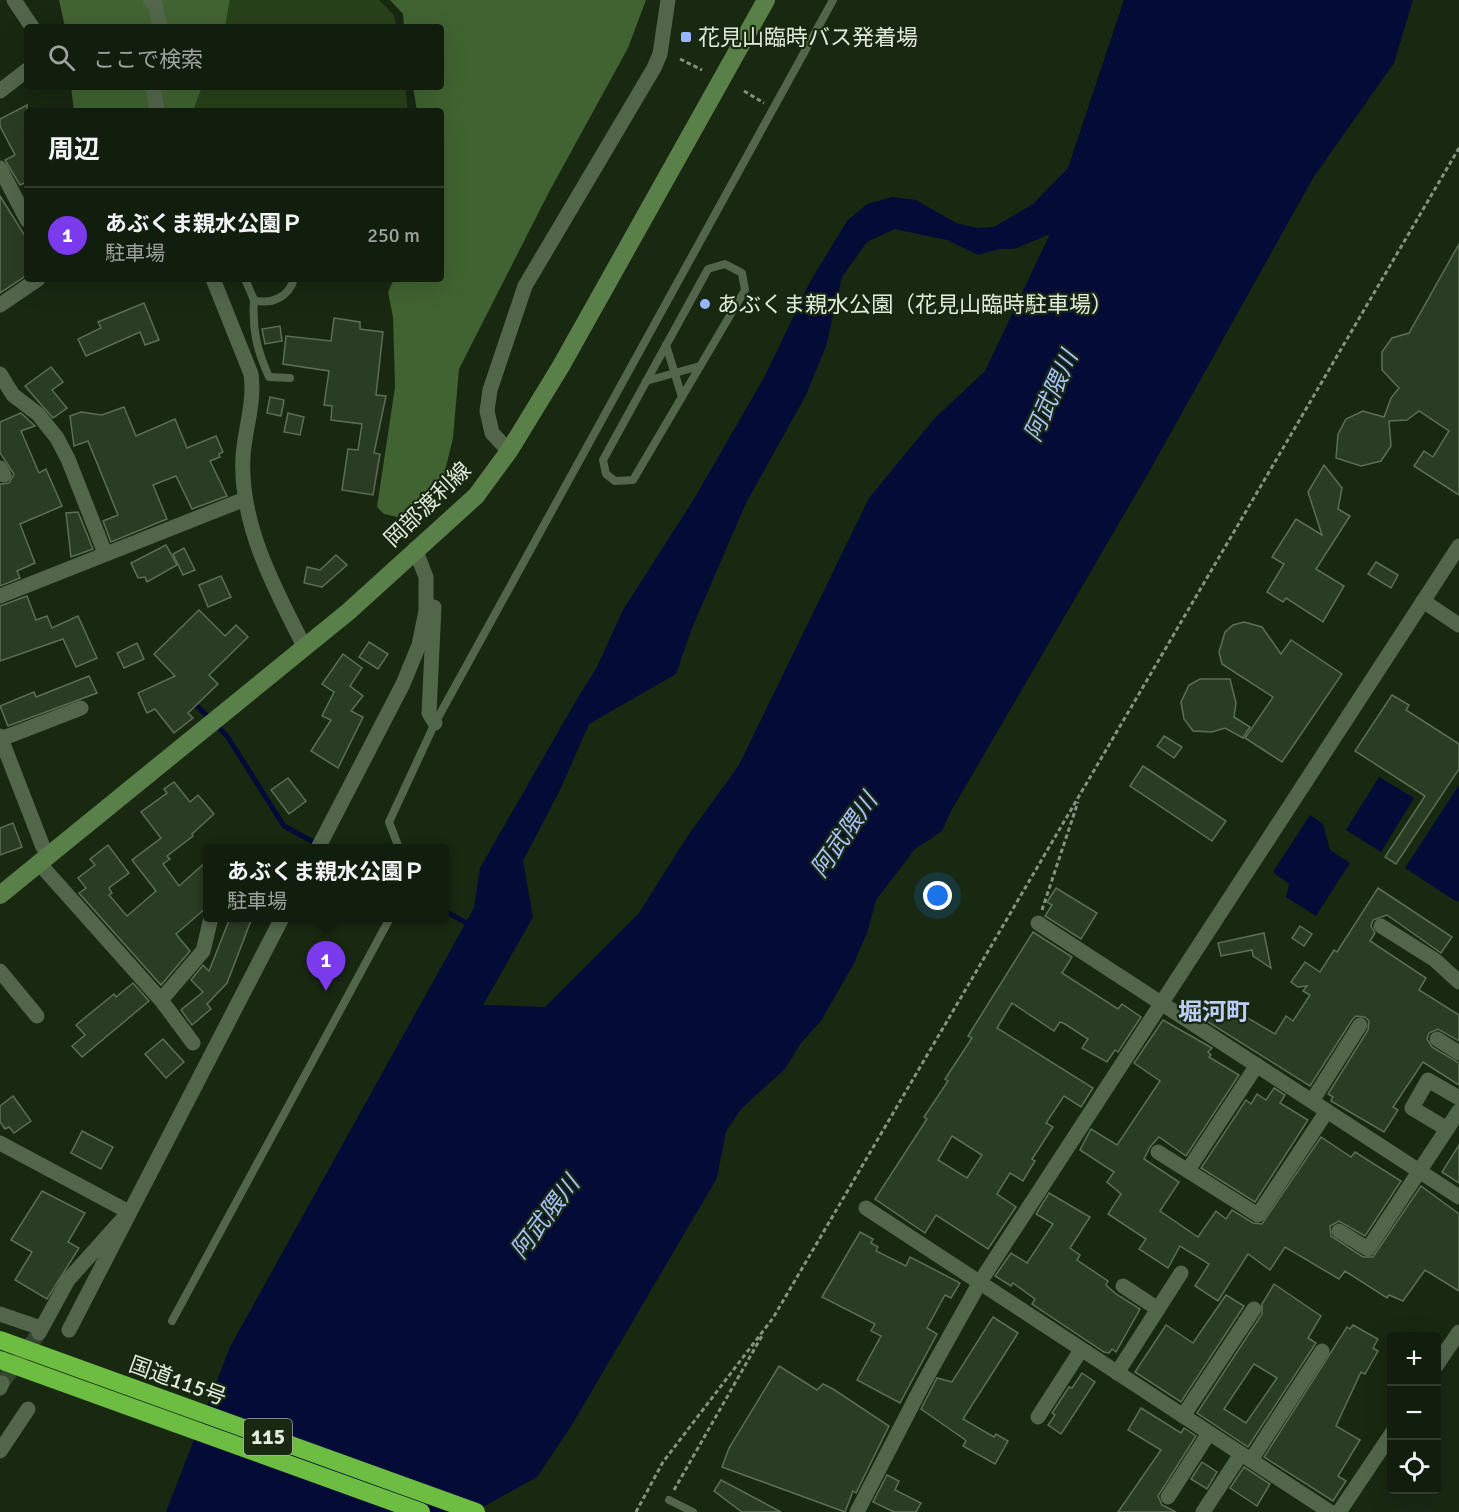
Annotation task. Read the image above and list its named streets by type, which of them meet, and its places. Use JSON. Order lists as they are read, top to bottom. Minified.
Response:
{"streets":{"highway":["国道115号","115"],"main road":["岡部渡利線"]},"districts":["堀河町"],"water":["阿武隈川"],"places":{"transit":["花見山臨時バス発着場"],"other":["あぶくま親水公園（花見山臨時駐車場）"]},"page":{"search":"ここで検索","heading":"周辺","list":[{"mark":"1","name":"あぶくま親水公園Ｐ","note":"駐車場","value":"250 m"}],"popup":["あぶくま親水公園Ｐ","駐車場"],"pins":"1","map_buttons":["+","−"]}}
